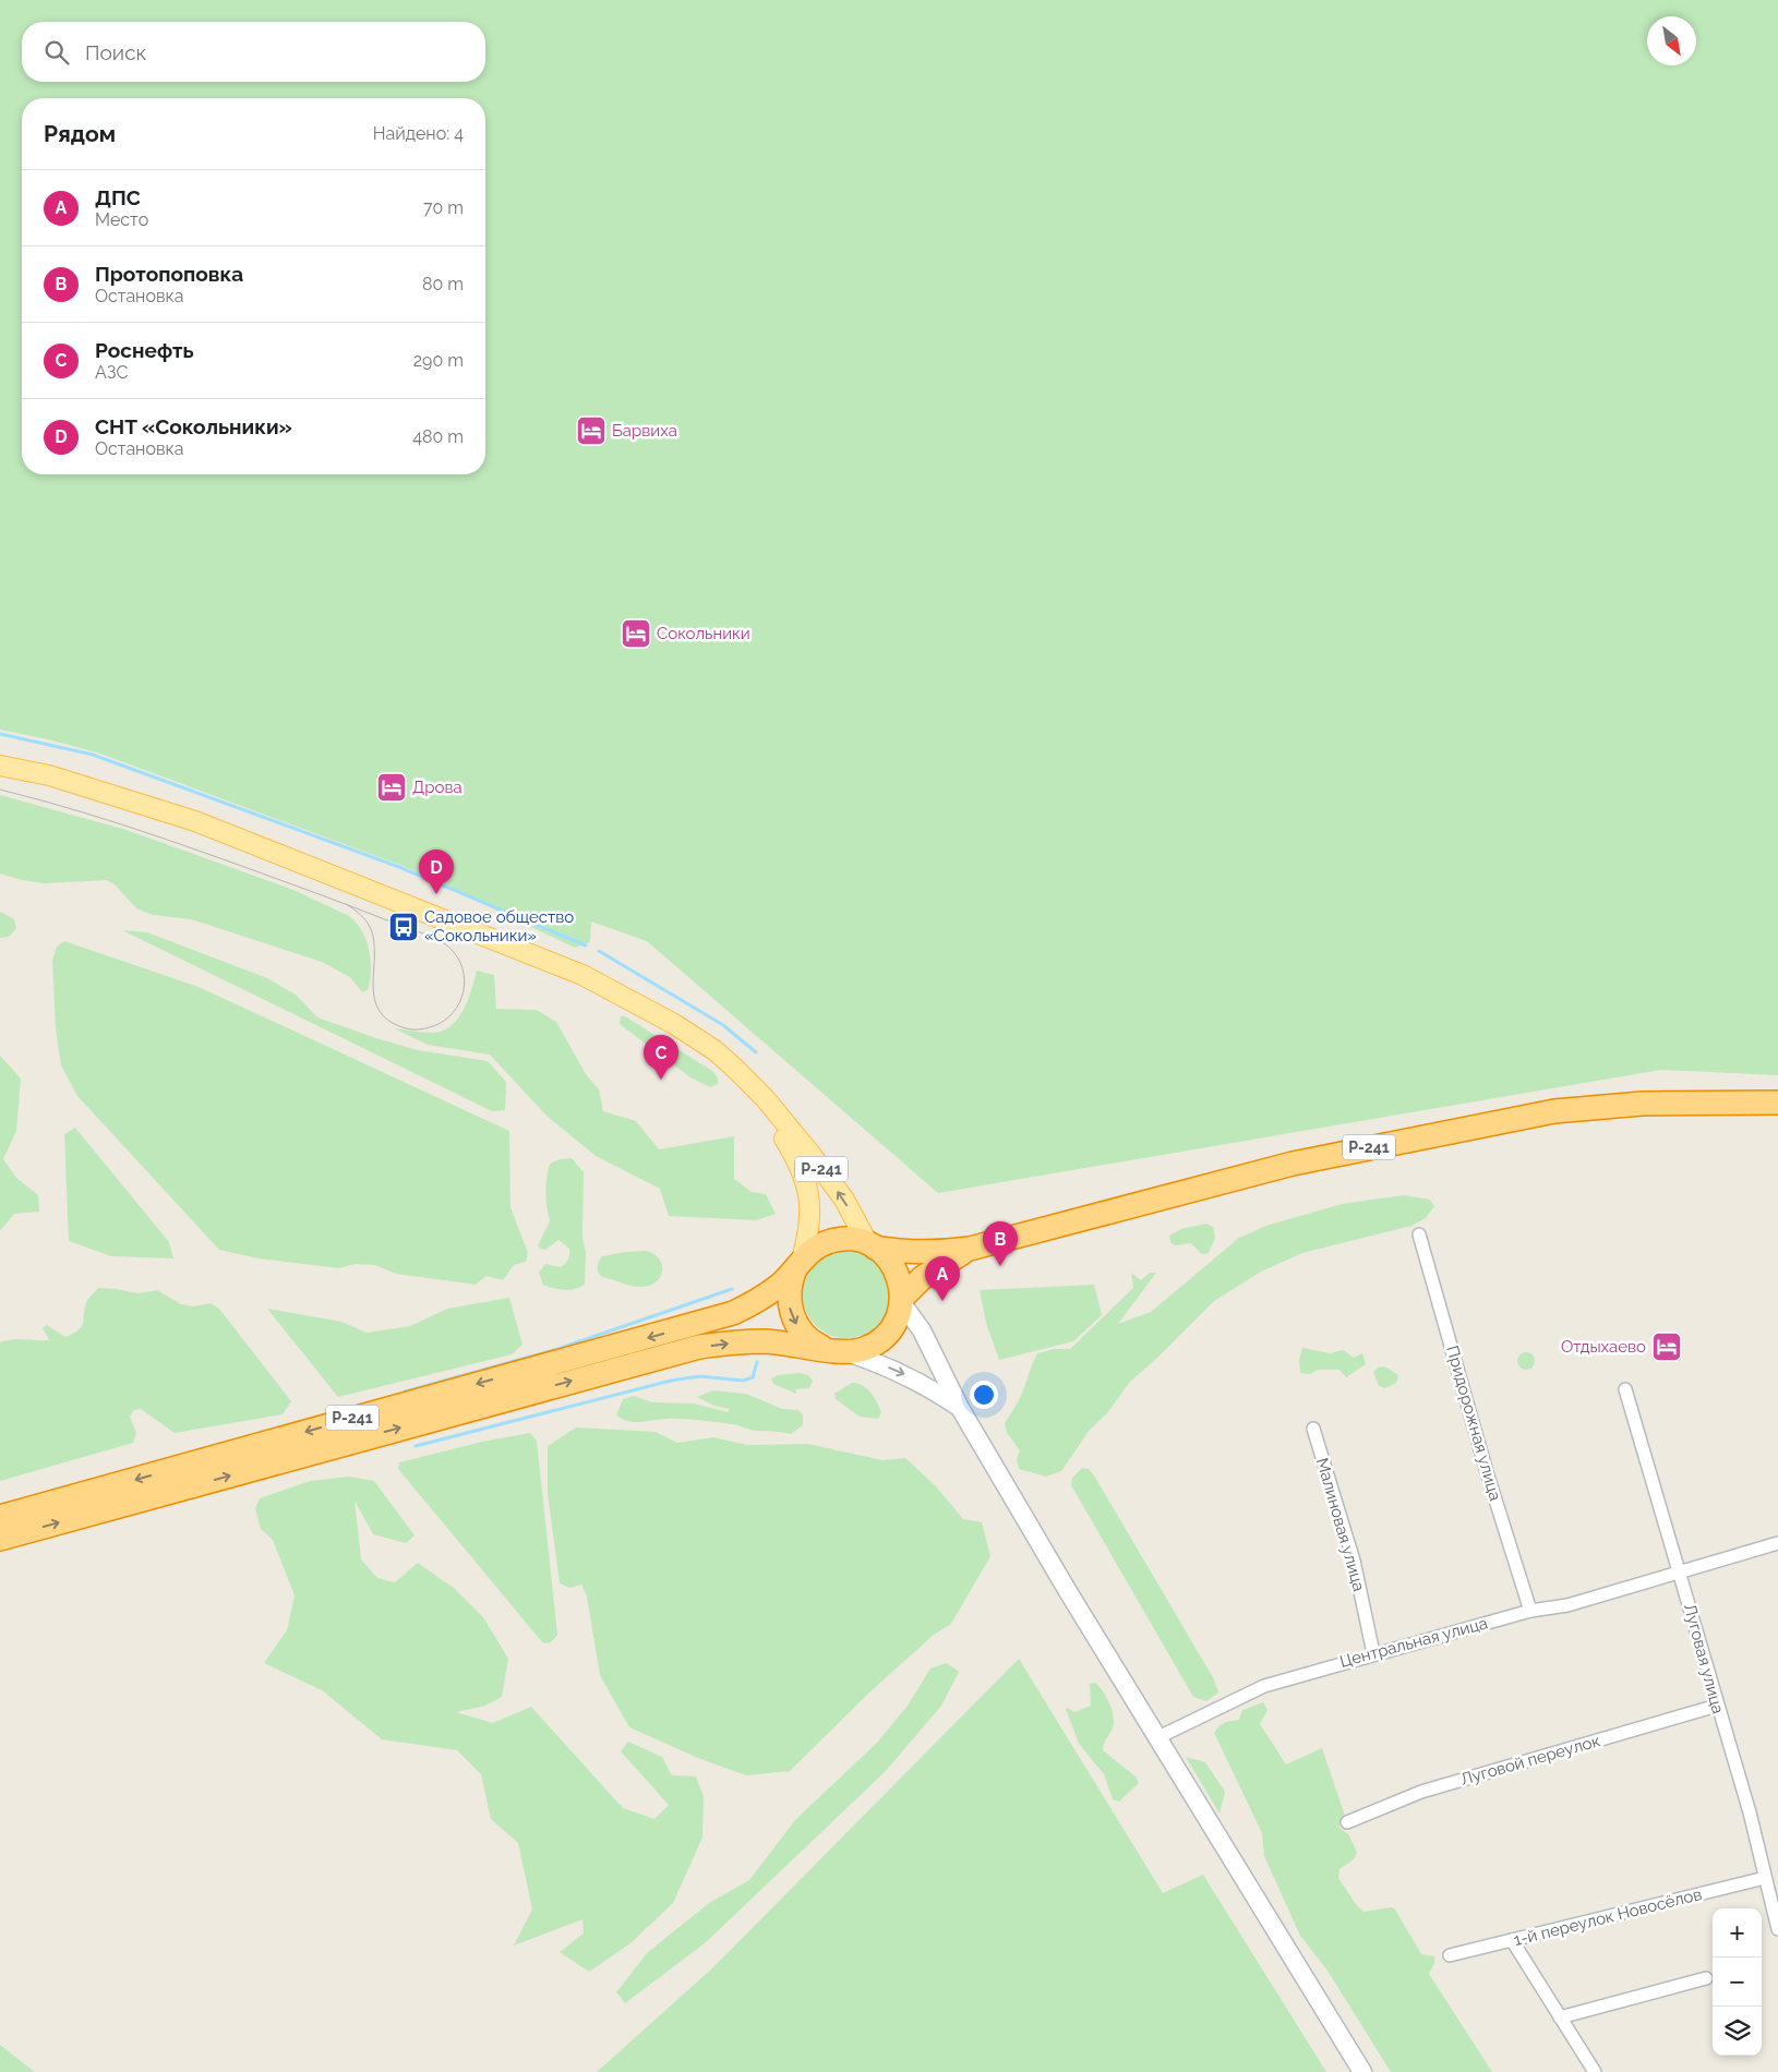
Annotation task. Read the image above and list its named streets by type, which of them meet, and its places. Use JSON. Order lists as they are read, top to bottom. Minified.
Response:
{"streets":{"highway":["Р-241"],"street":["Придорожная улица","Малиновая улица","Центральная улица","Луговая улица","Луговой переулок","1-й переулок Новосёлов"]},"crossings":[["Придорожная улица","Центральная улица"],["Малиновая улица","Центральная улица"],["Центральная улица","Луговая улица"],["Луговая улица","Луговой переулок"],["Луговая улица","1-й переулок Новосёлов"]],"places":{"hotel":["Барвиха","Сокольники","Дрова","Отдыхаево"],"bus stop":["Садовое общество «Сокольники»"]},"north":"bottom right","page":{"search":"Поиск","heading":["Рядом","Найдено: 4"],"list":[{"mark":"A","name":"ДПС","note":"Место","value":"70 m"},{"mark":"B","name":"Протопоповка","note":"Остановка","value":"80 m"},{"mark":"C","name":"Роснефть","note":"АЗС","value":"290 m"},{"mark":"D","name":"СНТ «Сокольники»","note":"Остановка","value":"480 m"}],"pins":["D","C","B","A"],"map_buttons":["+","−"]}}
